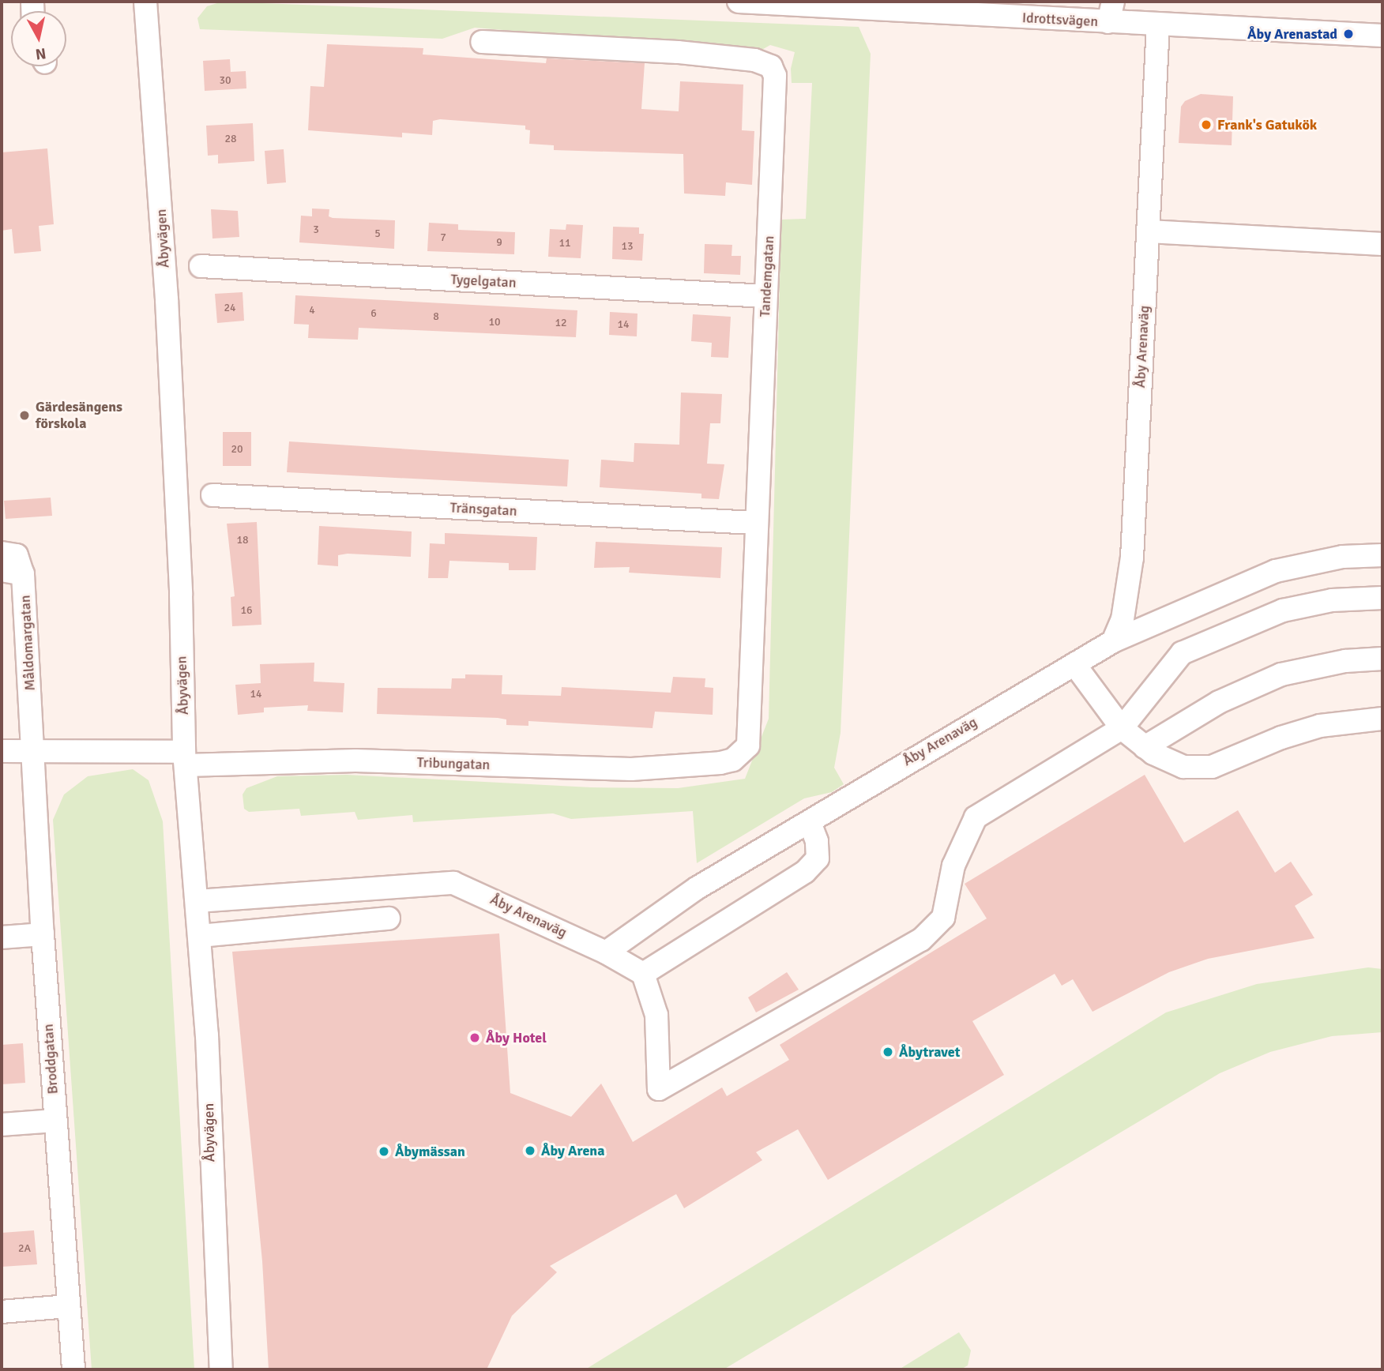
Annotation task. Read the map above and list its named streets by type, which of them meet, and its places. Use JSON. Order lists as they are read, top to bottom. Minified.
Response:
{"streets":{"street":["Idrottsvägen","Åbyvägen","Tandemgatan","Tygelgatan","Åby Arenaväg","Tränsgatan","Måldomargatan","Tribungatan","Broddgatan"]},"crossings":[["Idrottsvägen","Åby Arenaväg"],["Åbyvägen","Åby Arenaväg"],["Åbyvägen","Tribungatan"],["Tandemgatan","Tygelgatan"],["Tandemgatan","Tränsgatan"],["Tandemgatan","Tribungatan"],["Måldomargatan","Broddgatan"]],"places":["Åby Arenastad","Frank's Gatukök","Gärdesängens förskola","Åby Hotel","Åbytravet","Åby Arena","Åbymässan"],"house_numbers":["30","28","3","5","7","9","11","13","24","4","6","8","10","12","14","20","18","16","14","2A"],"north":"bottom"}
